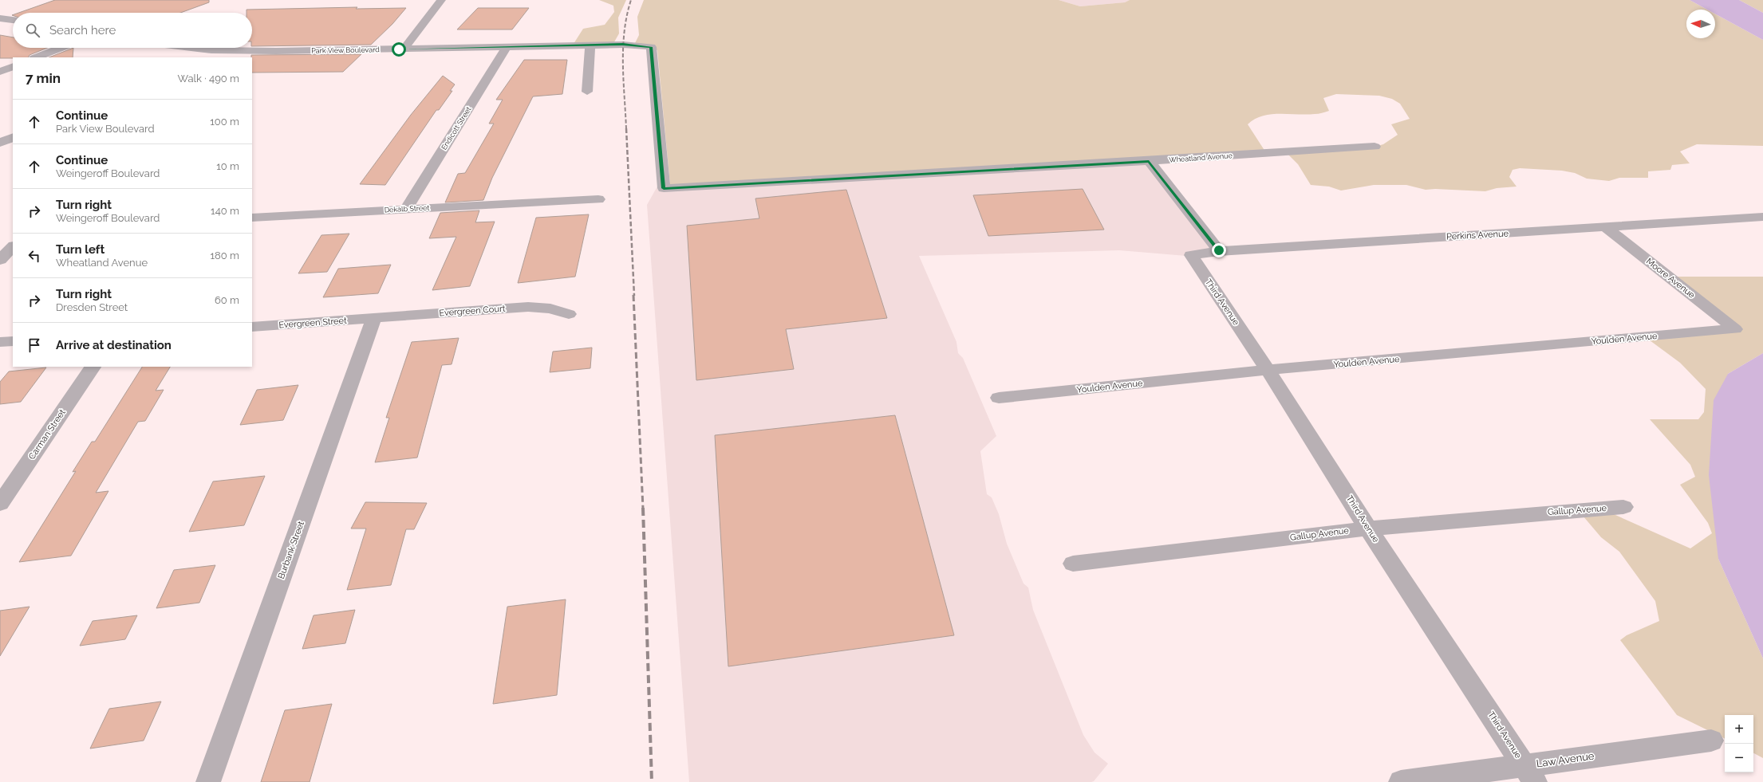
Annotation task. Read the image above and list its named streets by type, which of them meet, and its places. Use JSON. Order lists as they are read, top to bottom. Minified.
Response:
{"streets":{"street":["Park View Boulevard","Endicott Street","Wheatland Avenue","Dekalb Street","Perkins Avenue","Moore Avenue","Third Avenue","Evergreen Court","Evergreen Street","Youlden Avenue","Carman Street","Gallup Avenue","Burbank Street","Law Avenue"]},"crossings":[["Park View Boulevard","Endicott Street"],["Park View Boulevard","Wheatland Avenue"],["Endicott Street","Dekalb Street"],["Perkins Avenue","Moore Avenue"],["Perkins Avenue","Third Avenue"],["Moore Avenue","Youlden Avenue"],["Third Avenue","Youlden Avenue"],["Third Avenue","Gallup Avenue"],["Third Avenue","Law Avenue"],["Evergreen Court","Evergreen Street"],["Evergreen Court","Burbank Street"],["Evergreen Street","Burbank Street"]],"north":"left","page":{"search":"Search here","heading":["7 min","Walk · 490 m"],"list":[["Continue","Park View Boulevard","100 m"],["Continue","Weingeroff Boulevard","10 m"],["Turn right","Weingeroff Boulevard","140 m"],["Turn left","Wheatland Avenue","180 m"],["Turn right","Dresden Street","60 m"],"Arrive at destination"],"map_buttons":["+","−"]}}
